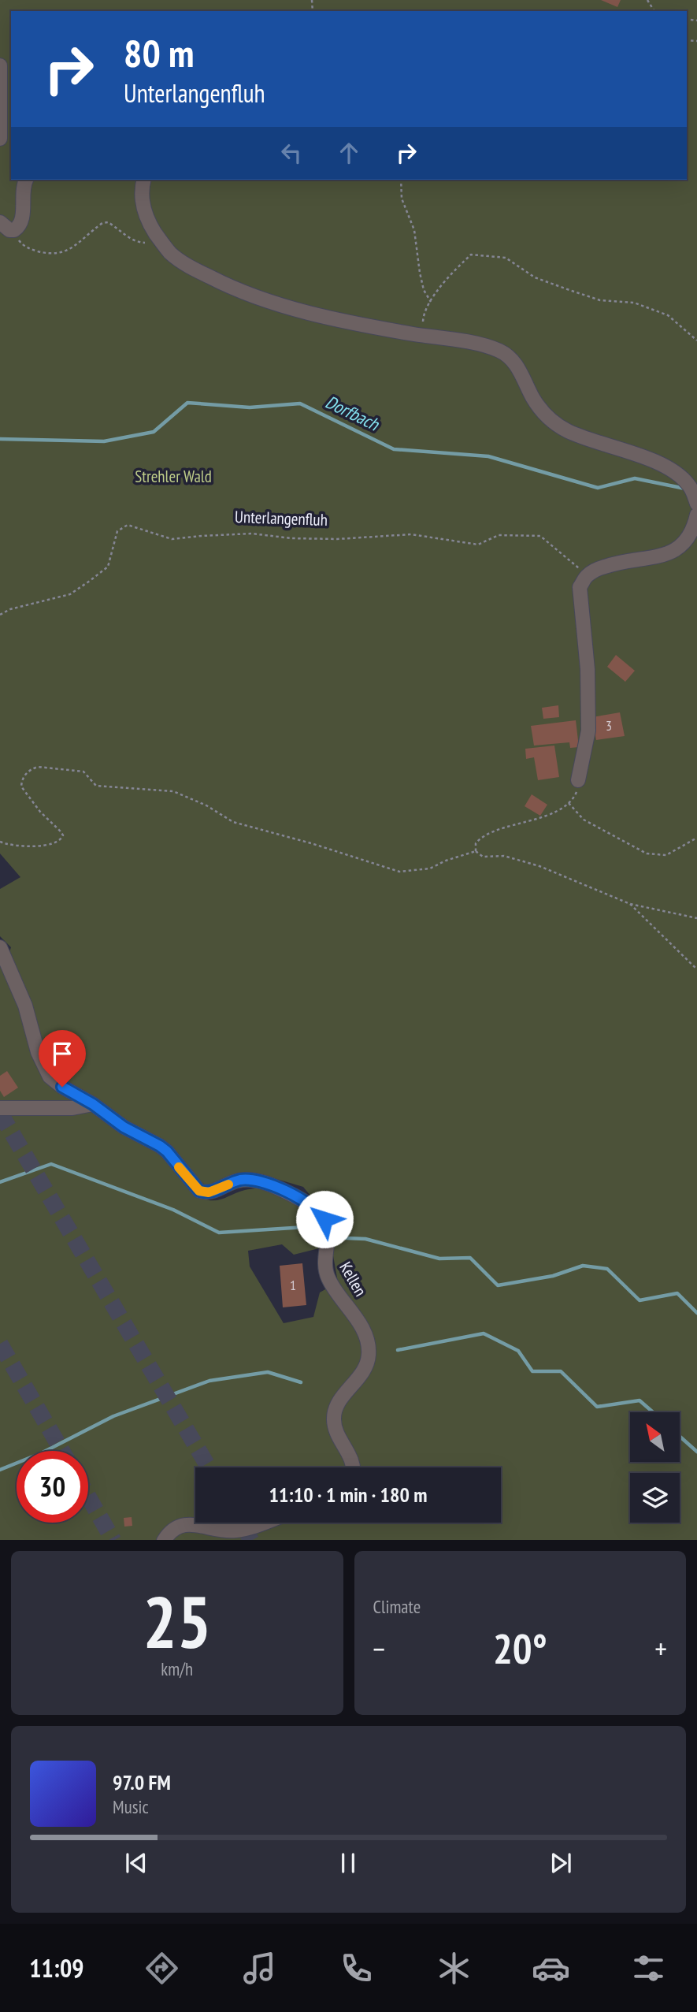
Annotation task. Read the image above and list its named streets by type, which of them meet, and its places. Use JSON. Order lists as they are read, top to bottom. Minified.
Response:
{"streets":{"street":["Kellen"],"path":["Unterlangenfluh"]},"water":["Dorfbach"],"parks":["Strehler Wald"],"house_numbers":["3","1"],"north":"top left","page":{"turn":["80 m","Unterlangenfluh"],"limit":"30","trip":"11:10 · 1 min · 180 m","tile":[["25","km/h"],"Climate"],"heat":["−","20°","+"],"song":["97.0 FM","Music"],"tabs":"11:09"}}
